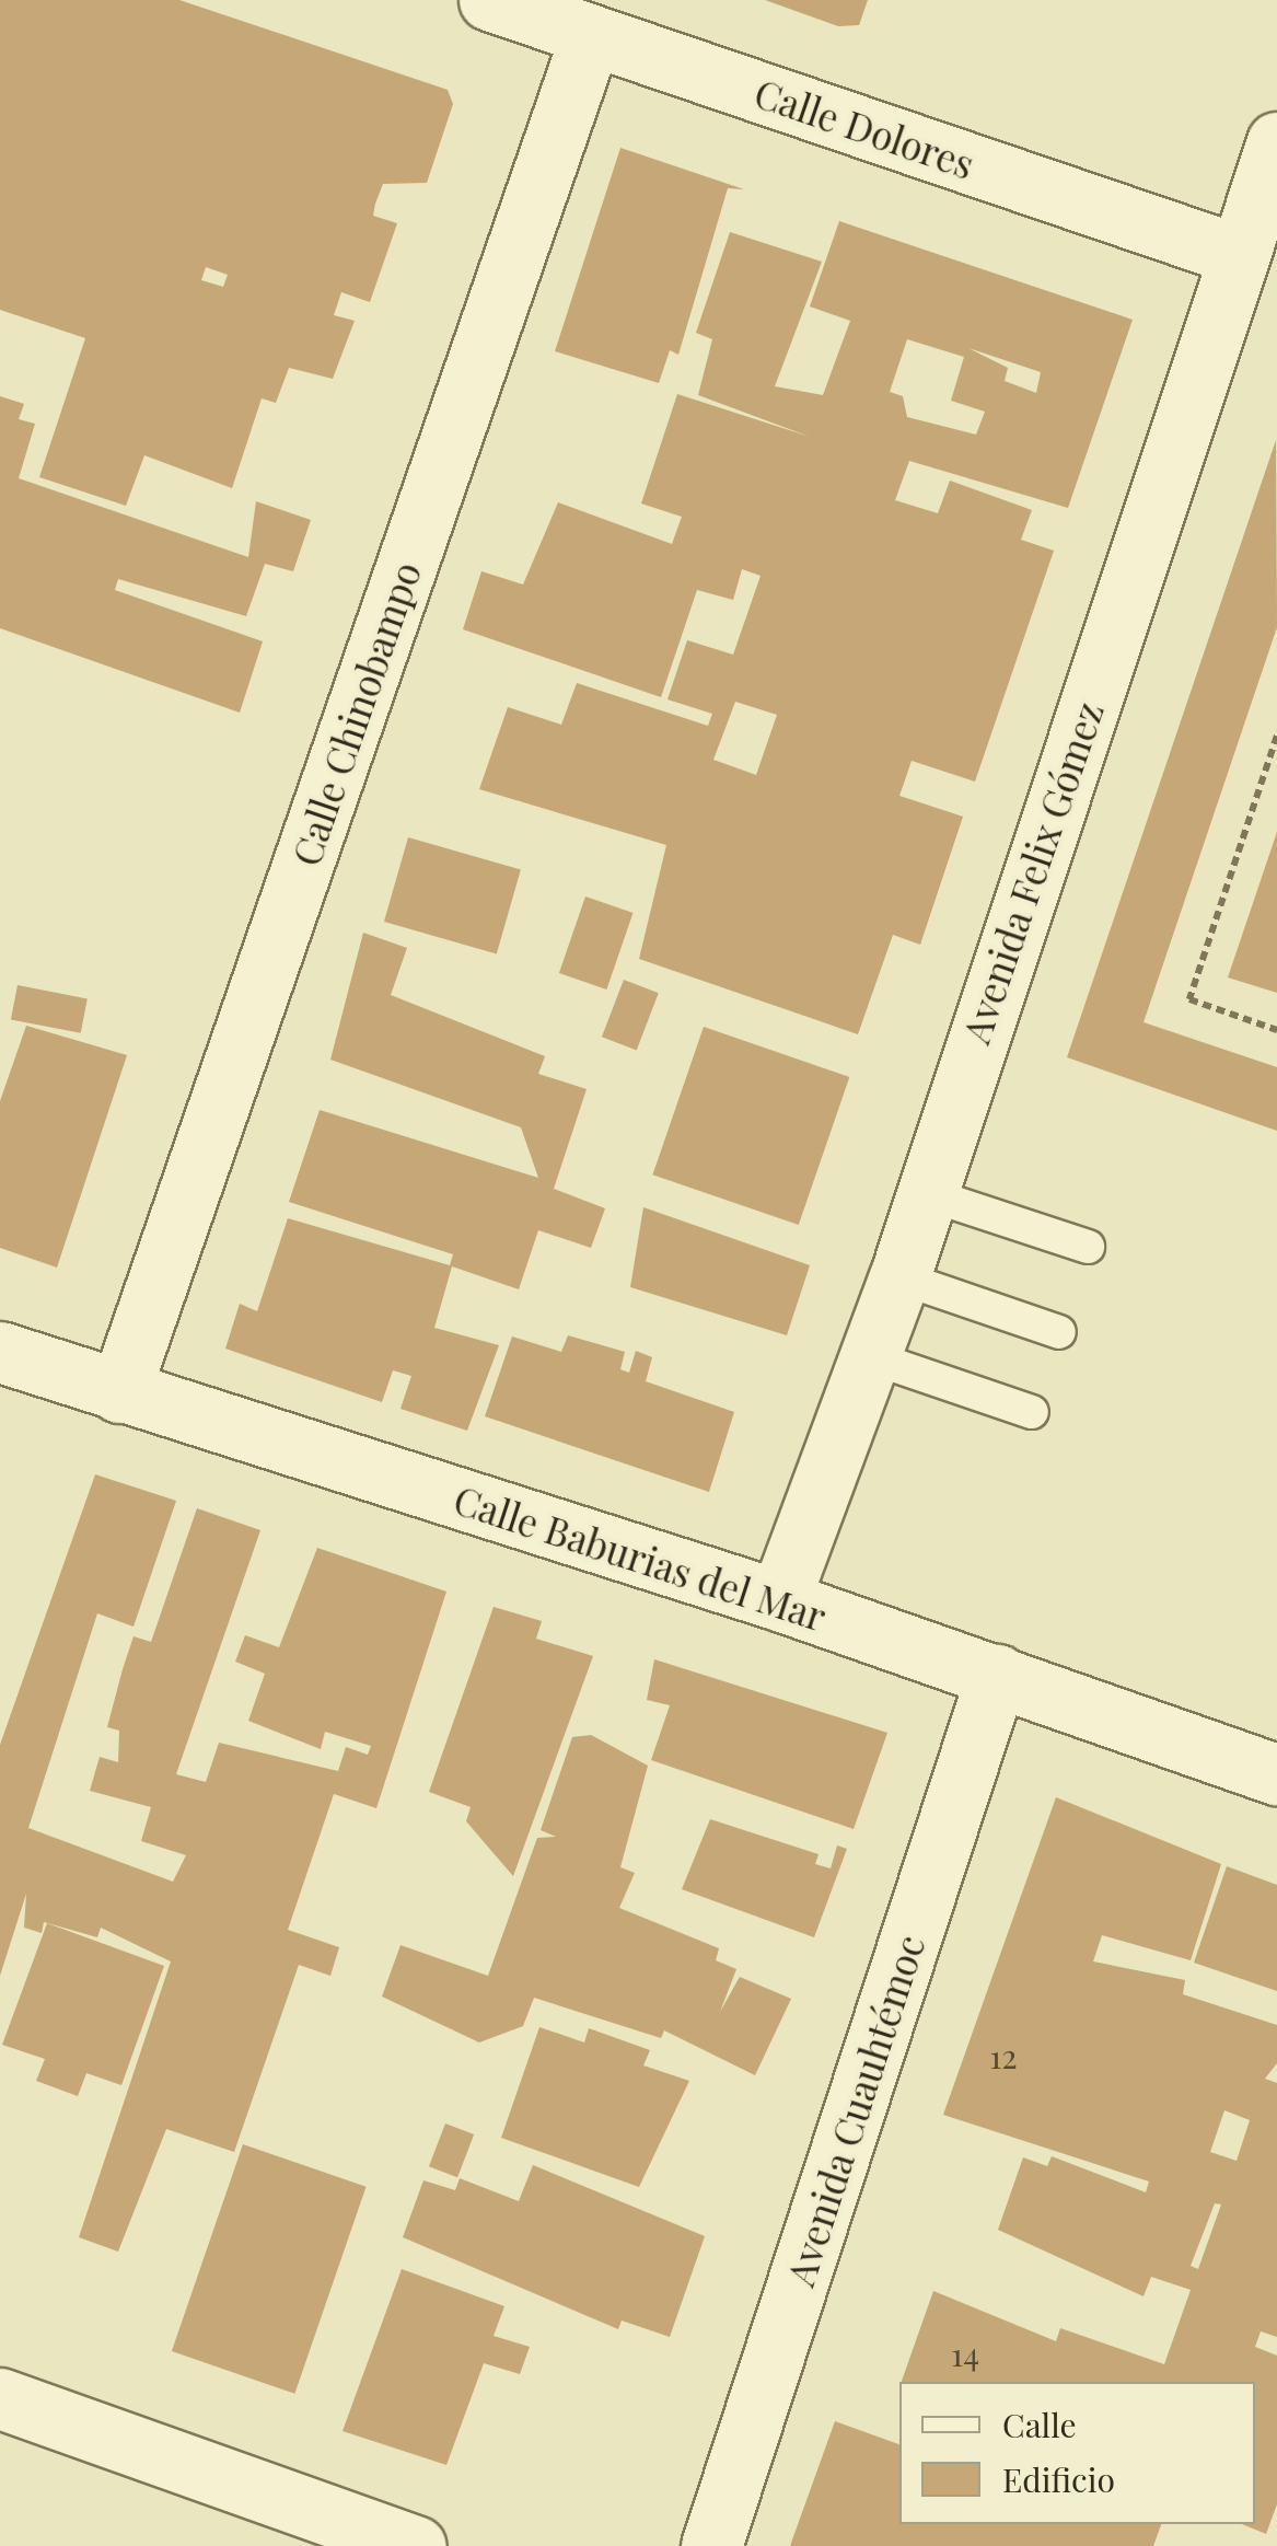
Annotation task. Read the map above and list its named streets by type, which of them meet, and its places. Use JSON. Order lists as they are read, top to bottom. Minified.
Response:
{"streets":{"street":["Calle Dolores","Calle Chinobampo","Avenida Felix Gómez","Calle Baburias del Mar","Avenida Cuauhtémoc"]},"crossings":[["Calle Dolores","Calle Chinobampo"],["Calle Dolores","Avenida Felix Gómez"],["Calle Chinobampo","Calle Baburias del Mar"],["Avenida Felix Gómez","Calle Baburias del Mar"],["Calle Baburias del Mar","Avenida Cuauhtémoc"]],"house_numbers":["12","14"],"legend":["Calle","Edificio"]}
